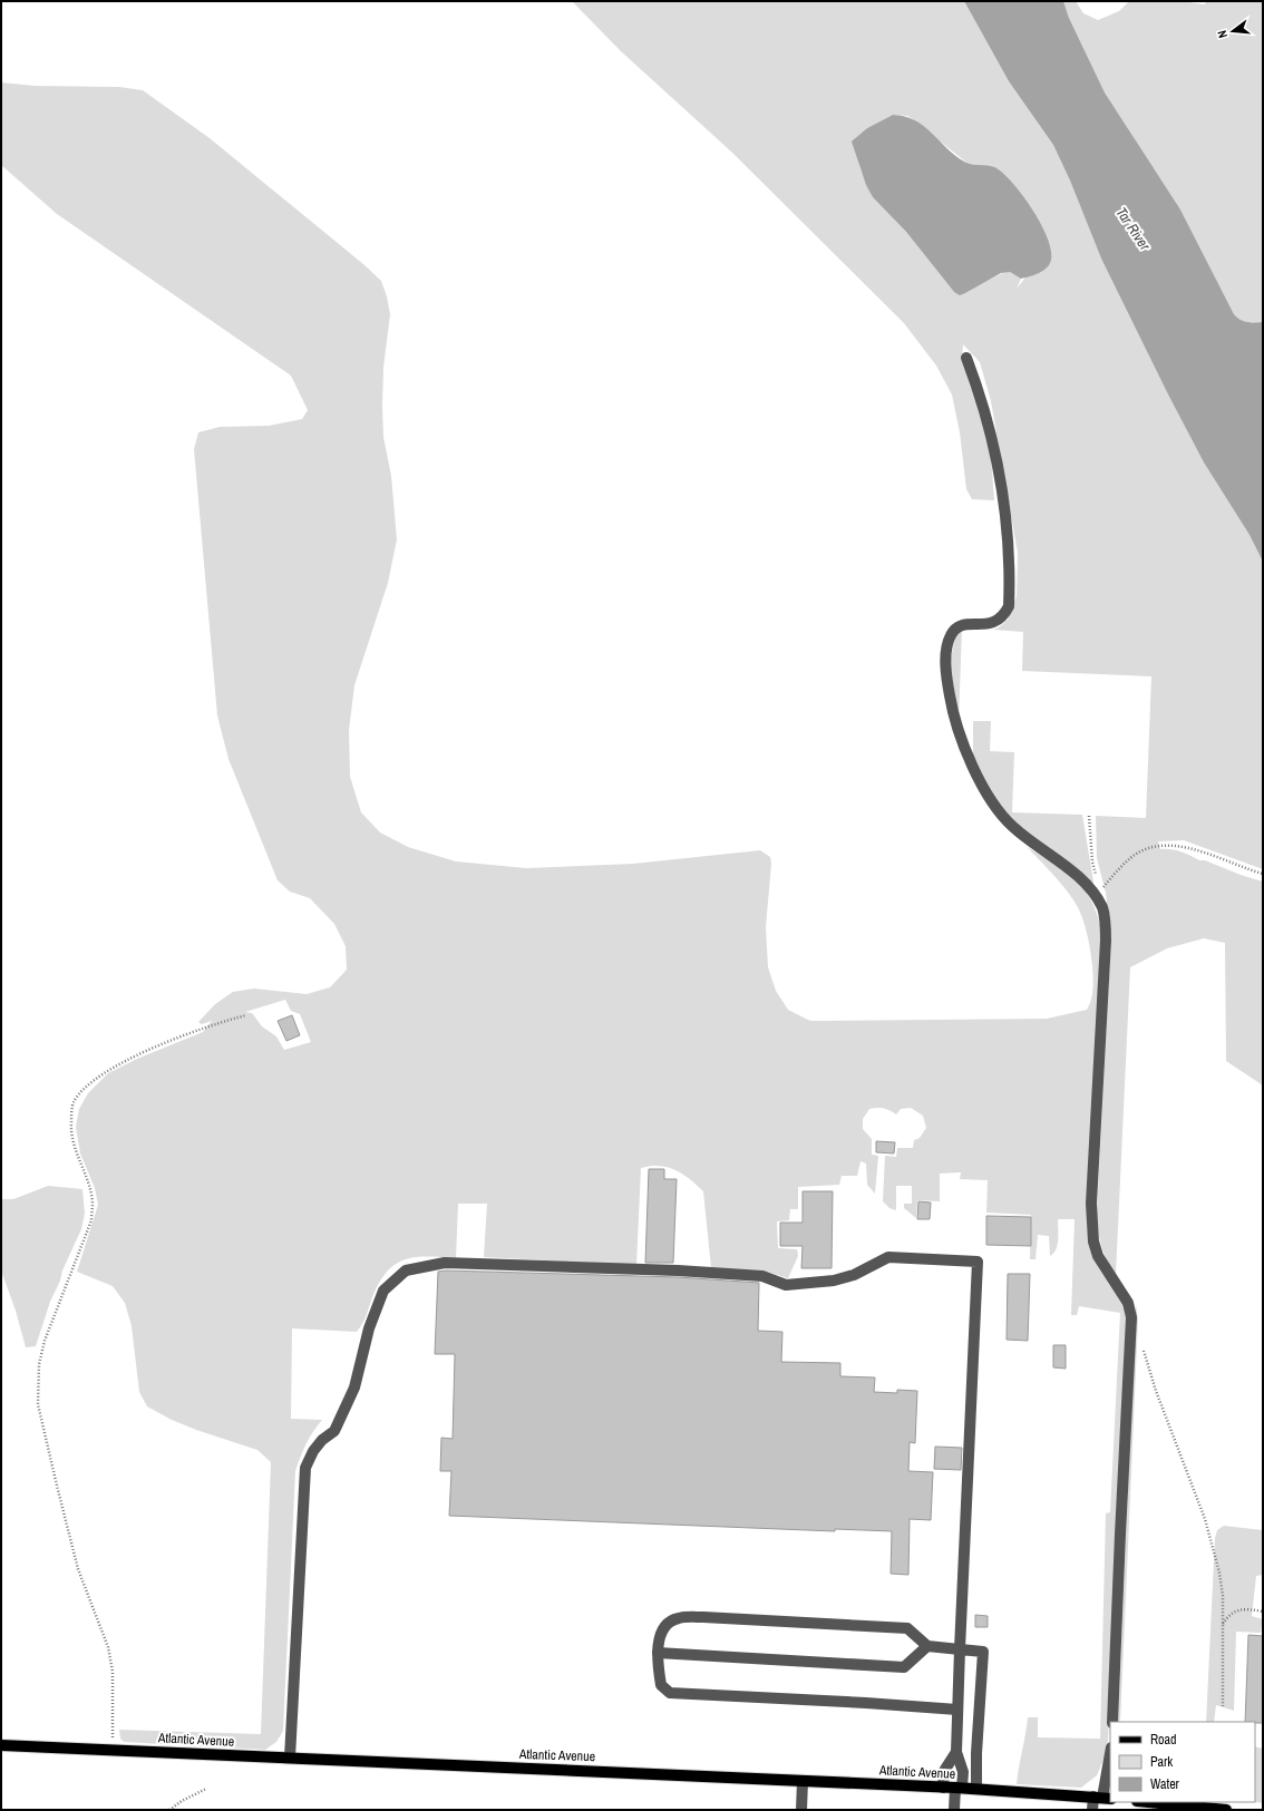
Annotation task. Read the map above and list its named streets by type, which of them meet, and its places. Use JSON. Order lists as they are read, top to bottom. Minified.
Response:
{"streets":{"main road":["Atlantic Avenue"]},"water":["Tar River"],"legend":["Road","Park","Water"],"north":"left"}
